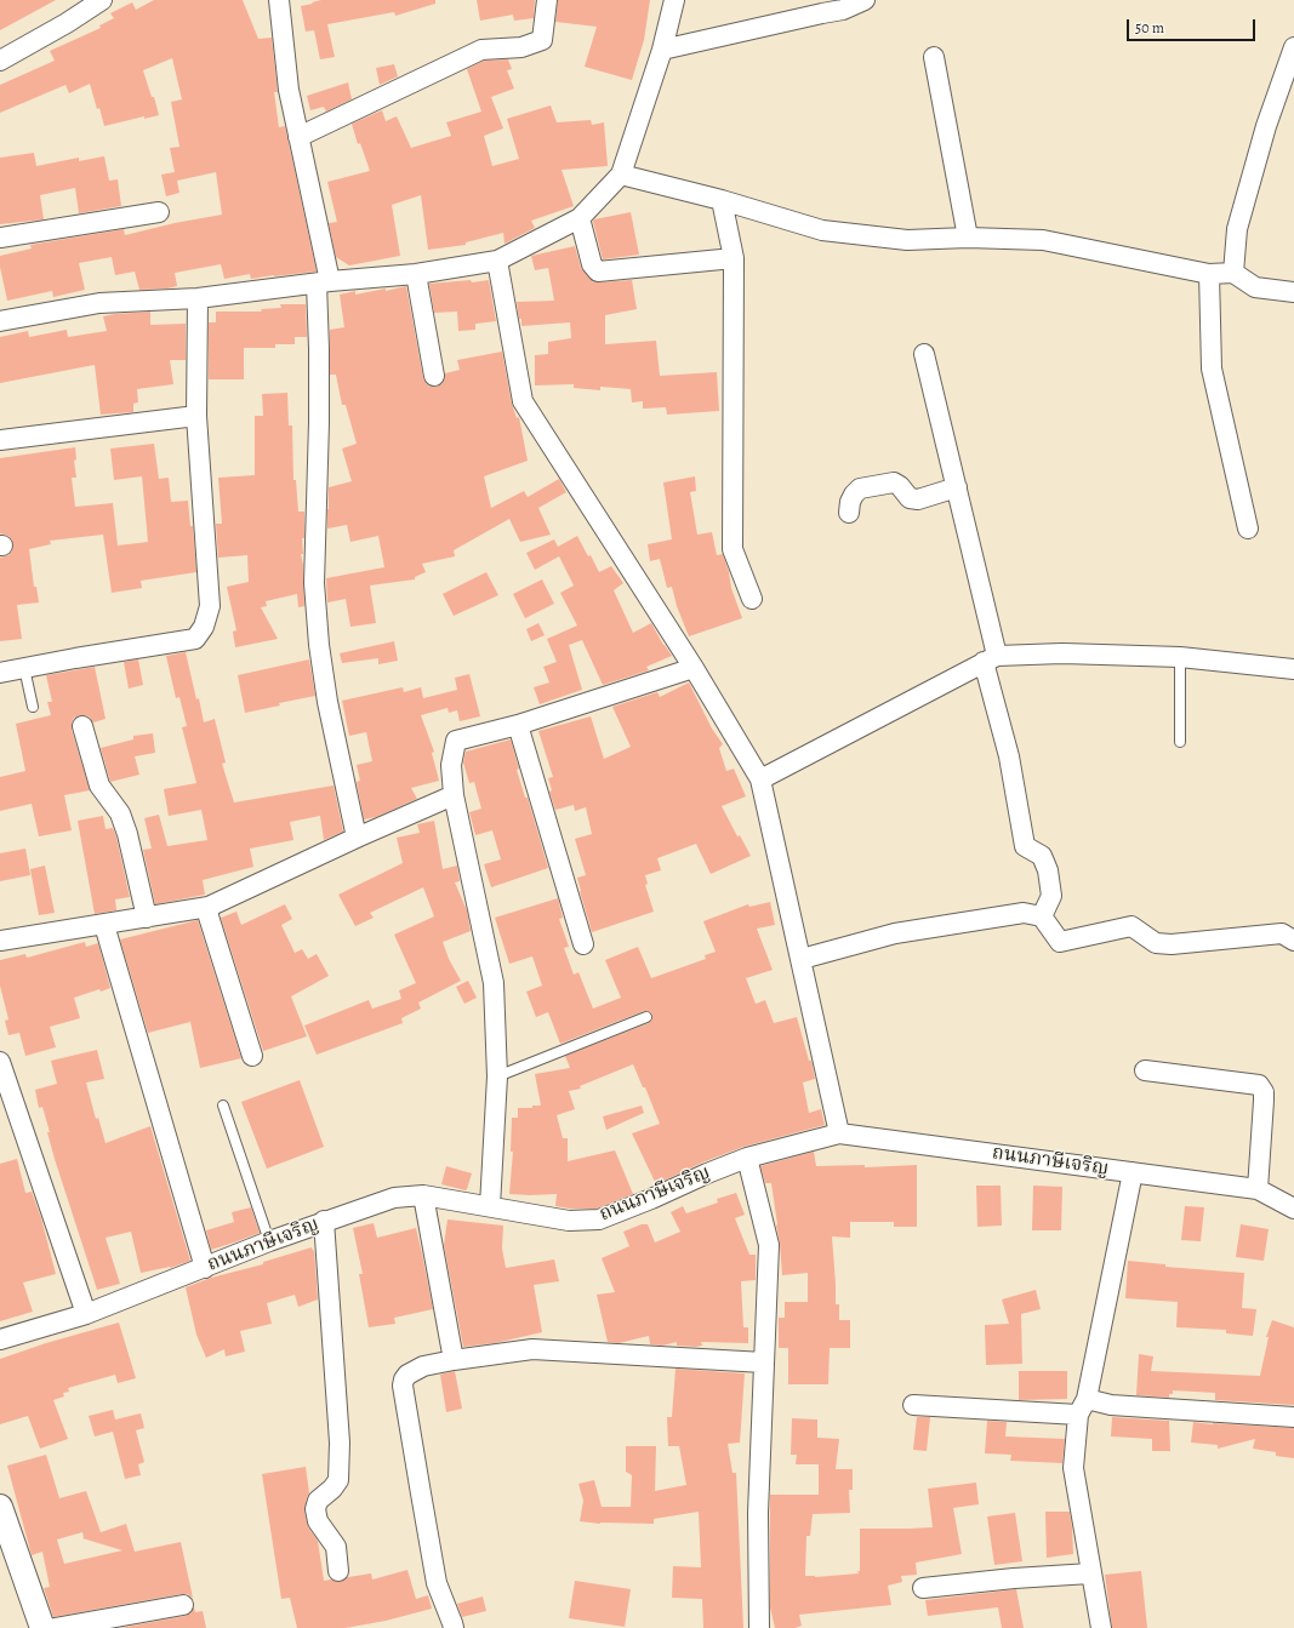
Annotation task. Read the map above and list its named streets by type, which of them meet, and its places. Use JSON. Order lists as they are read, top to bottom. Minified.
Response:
{"streets":{"street":["ถนนภาษีเจริญ"]},"scale_bar":"50 m"}
